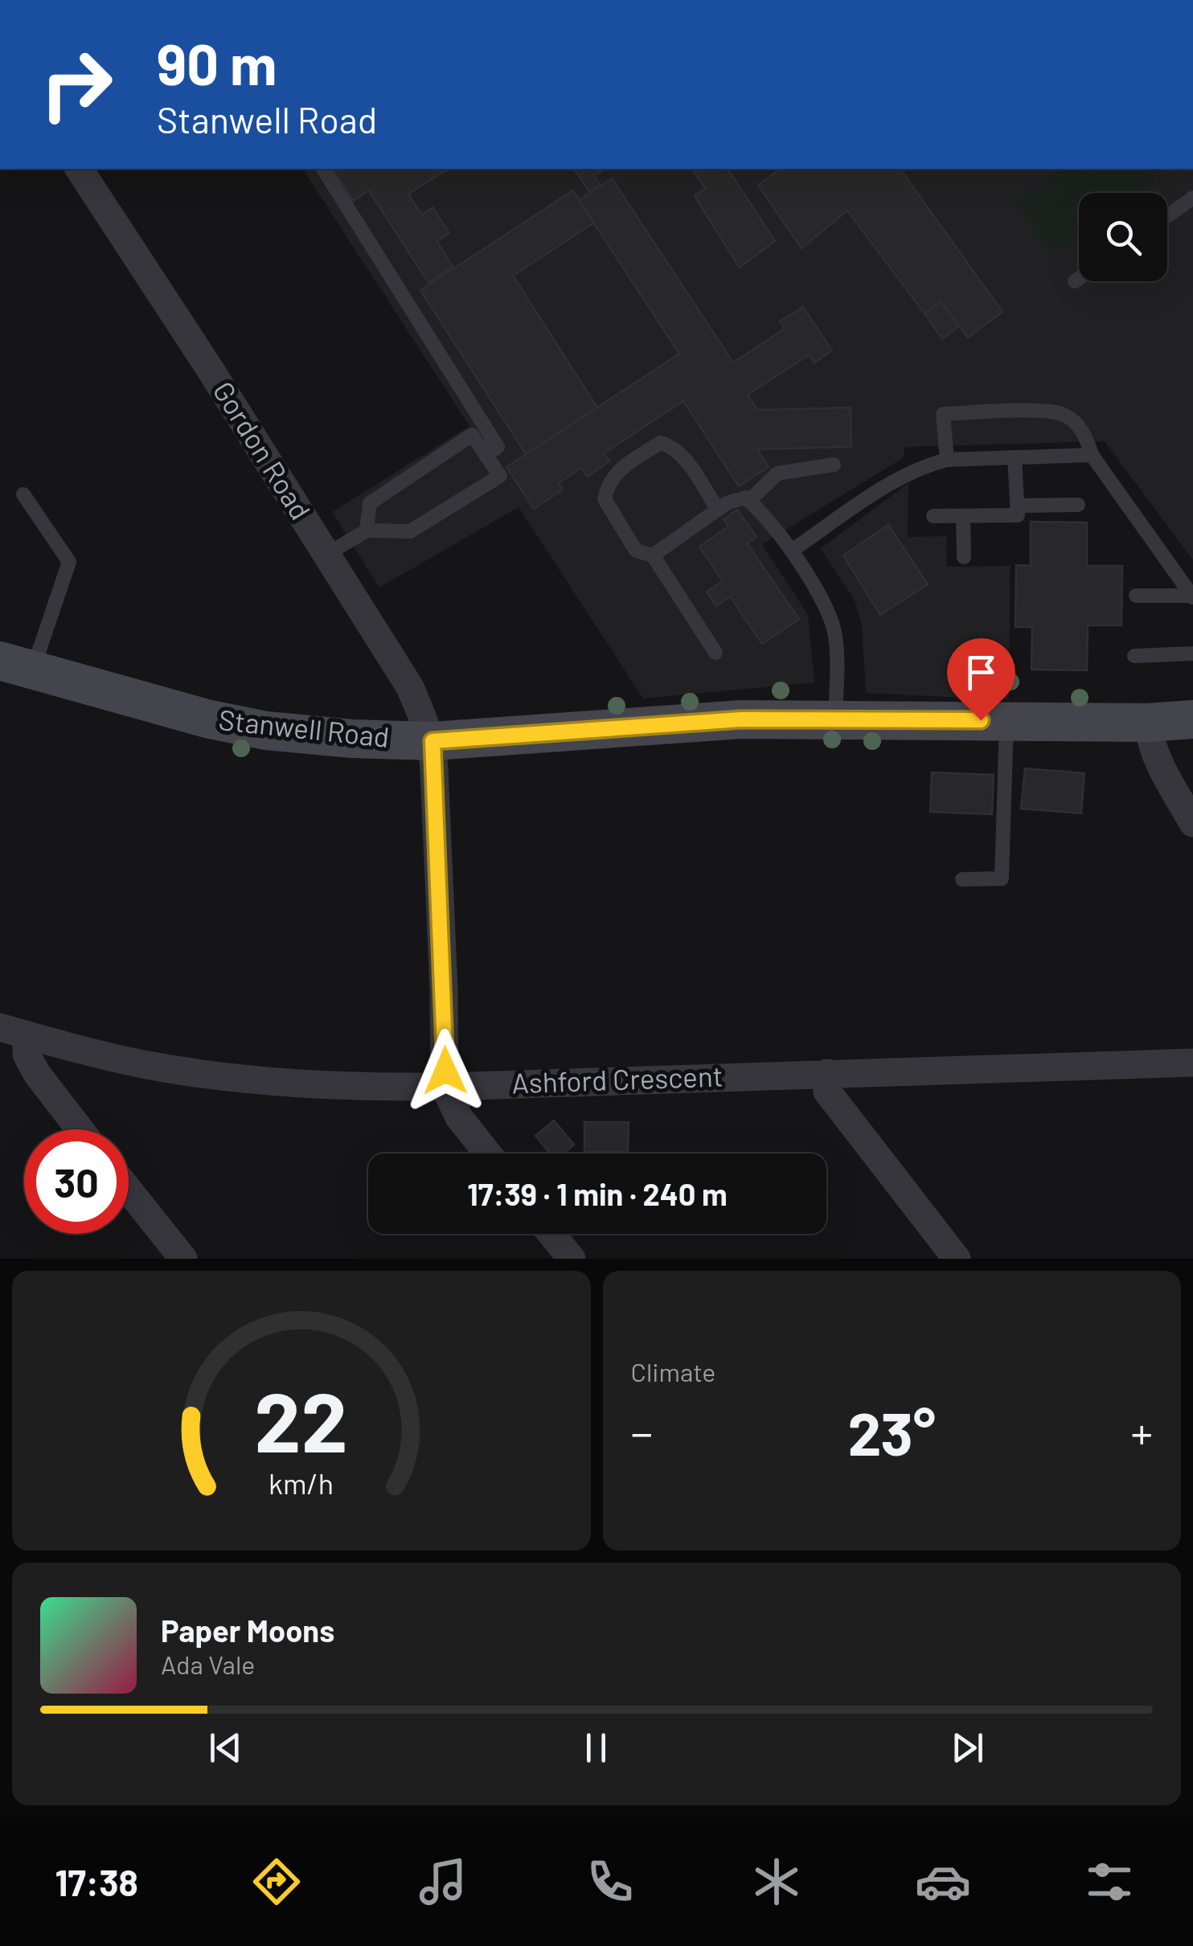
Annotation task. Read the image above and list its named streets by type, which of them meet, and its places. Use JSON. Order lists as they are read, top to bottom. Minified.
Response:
{"streets":{"main road":["Stanwell Road"],"street":["Gordon Road","Ashford Crescent"]},"crossings":[["Gordon Road","Stanwell Road"]],"page":{"turn":["90 m","Stanwell Road"],"limit":"30","trip":"17:39 · 1 min · 240 m","tile":"Climate","heat":["−","23°","+"],"song":["Paper Moons","Ada Vale"],"tabs":"17:38","gauge":["22","km/h"]}}
